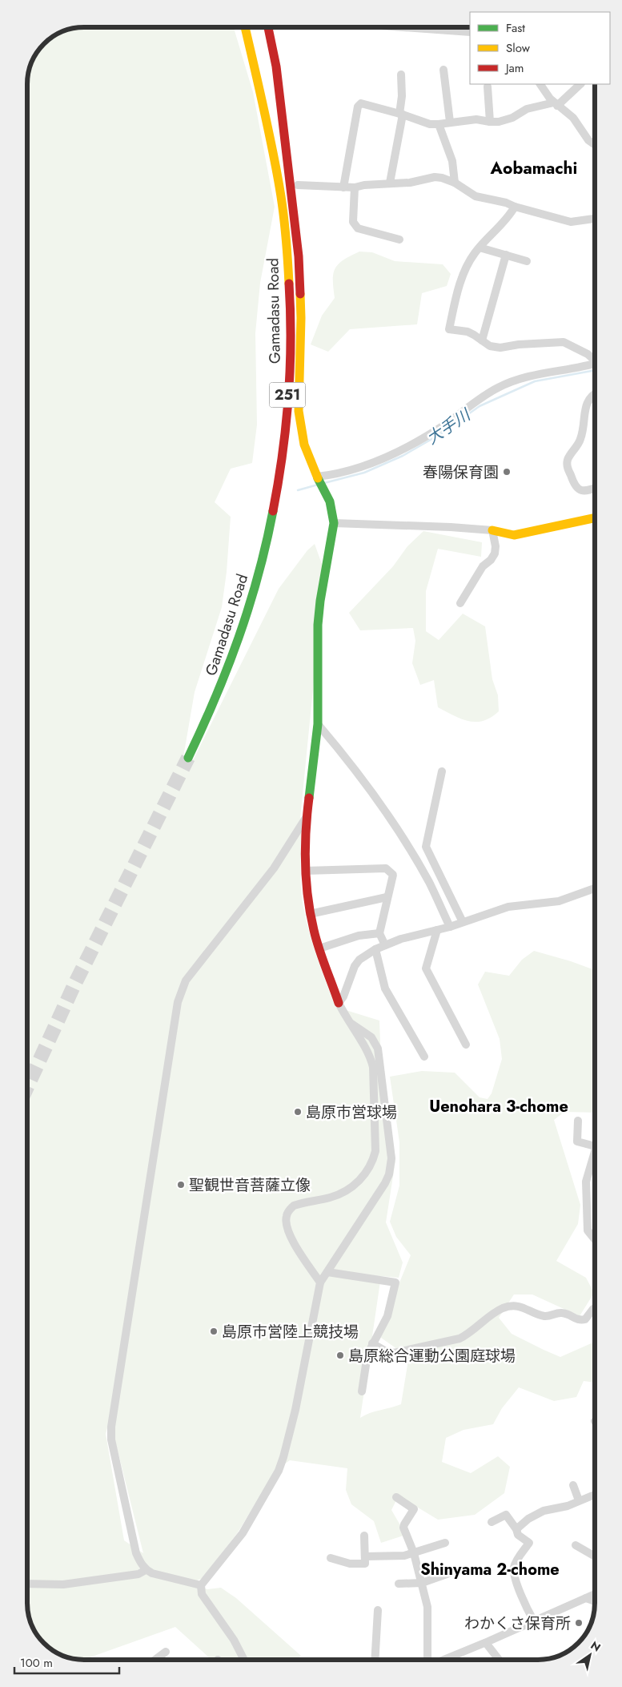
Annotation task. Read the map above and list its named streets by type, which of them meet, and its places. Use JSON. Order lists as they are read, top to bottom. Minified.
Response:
{"streets":{"main road":["Gamadasu Road","251"]},"districts":["Aobamachi","Uenohara 3-chome","Shinyama 2-chome"],"water":["大手川"],"places":["春陽保育園","島原市営球場","聖観世音菩薩立像","島原市営陸上競技場","島原総合運動公園庭球場","わかくさ保育所"],"legend":["Fast","Slow","Jam"],"scale_bar":"100 m","north":"top right"}
